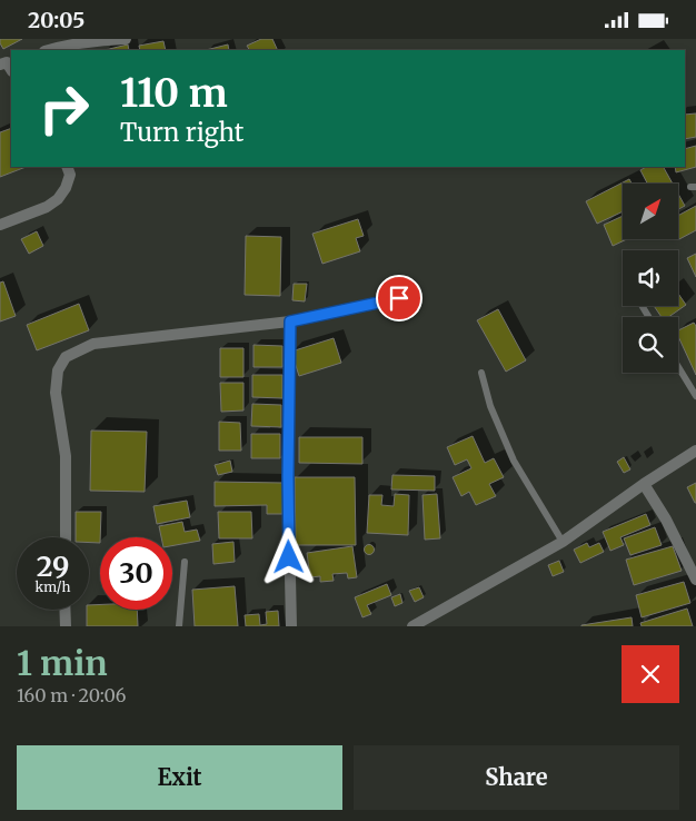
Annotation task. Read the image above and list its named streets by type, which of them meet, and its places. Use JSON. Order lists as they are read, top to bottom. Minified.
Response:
{"north":"top right","page":{"status":"20:05","turn":["110 m","Turn right"],"speed":"29 km/h","limit":"30","heading":["1 min","160 m · 20:06"],"buttons":["Exit","Share"]}}
